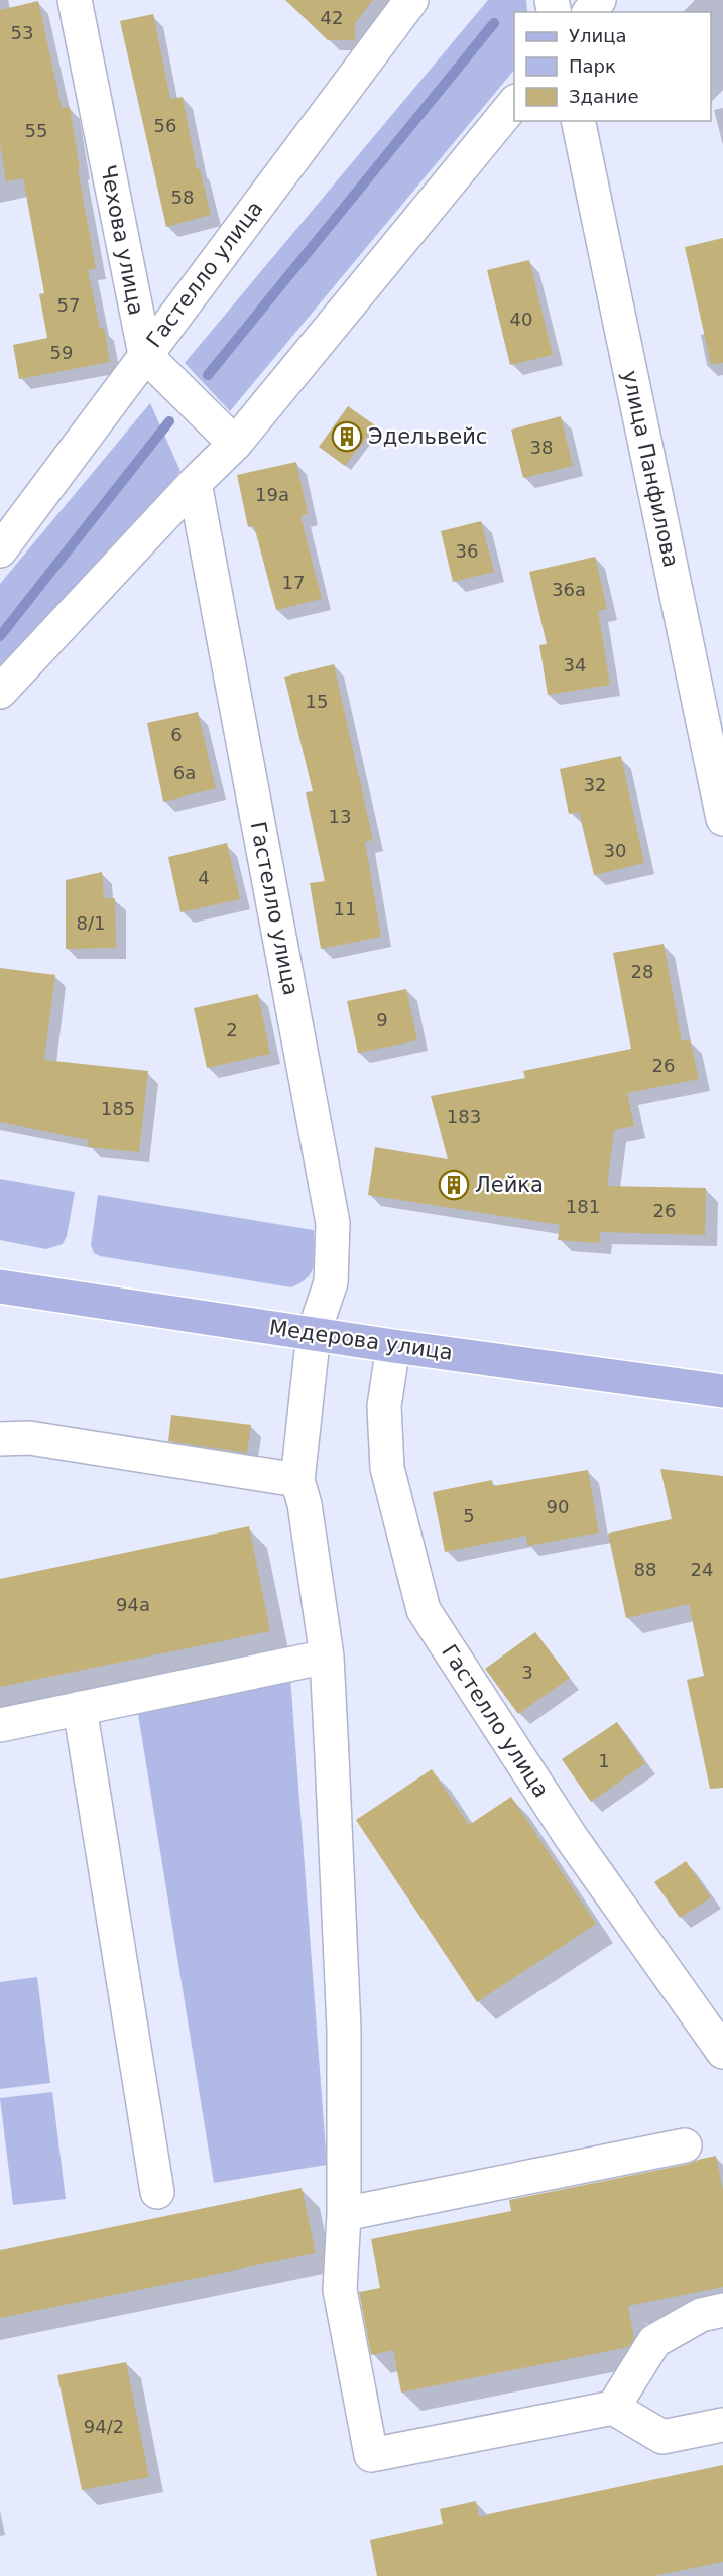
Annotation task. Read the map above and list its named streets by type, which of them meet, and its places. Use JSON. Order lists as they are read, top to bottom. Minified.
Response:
{"streets":{"main road":["Медерова улица"],"street":["Чехова улица","Гастелло улица","улица Панфилова"]},"crossings":[["Чехова улица","Гастелло улица"],["Гастелло улица","Медерова улица"]],"places":{"building":["Эдельвейс","Лейка"]},"house_numbers":["42","53","56","55","58","57","40","59","38","19а","36","17","36а","34","15","6","6а","32","13","30","4","11","8/1","28","9","2","26","185","183","181","26","90","5","88","24","94а","3","1","94/2"],"legend":["Улица","Парк","Здание"]}
